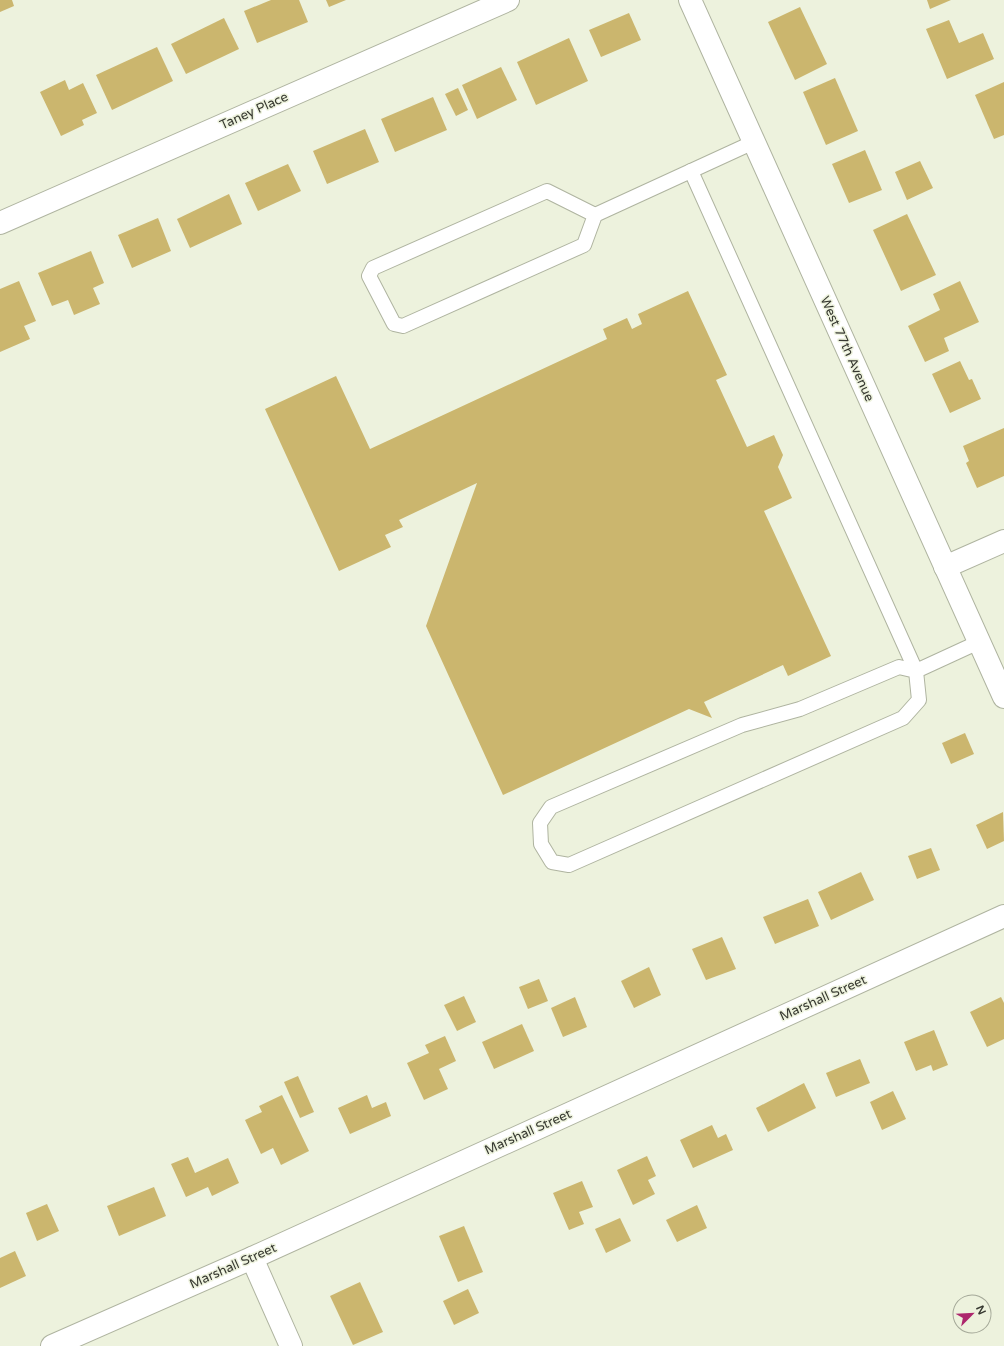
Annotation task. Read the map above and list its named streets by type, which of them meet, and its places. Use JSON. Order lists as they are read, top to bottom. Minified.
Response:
{"streets":{"street":["Taney Place","West 77th Avenue","Marshall Street"]},"north":"top right"}
